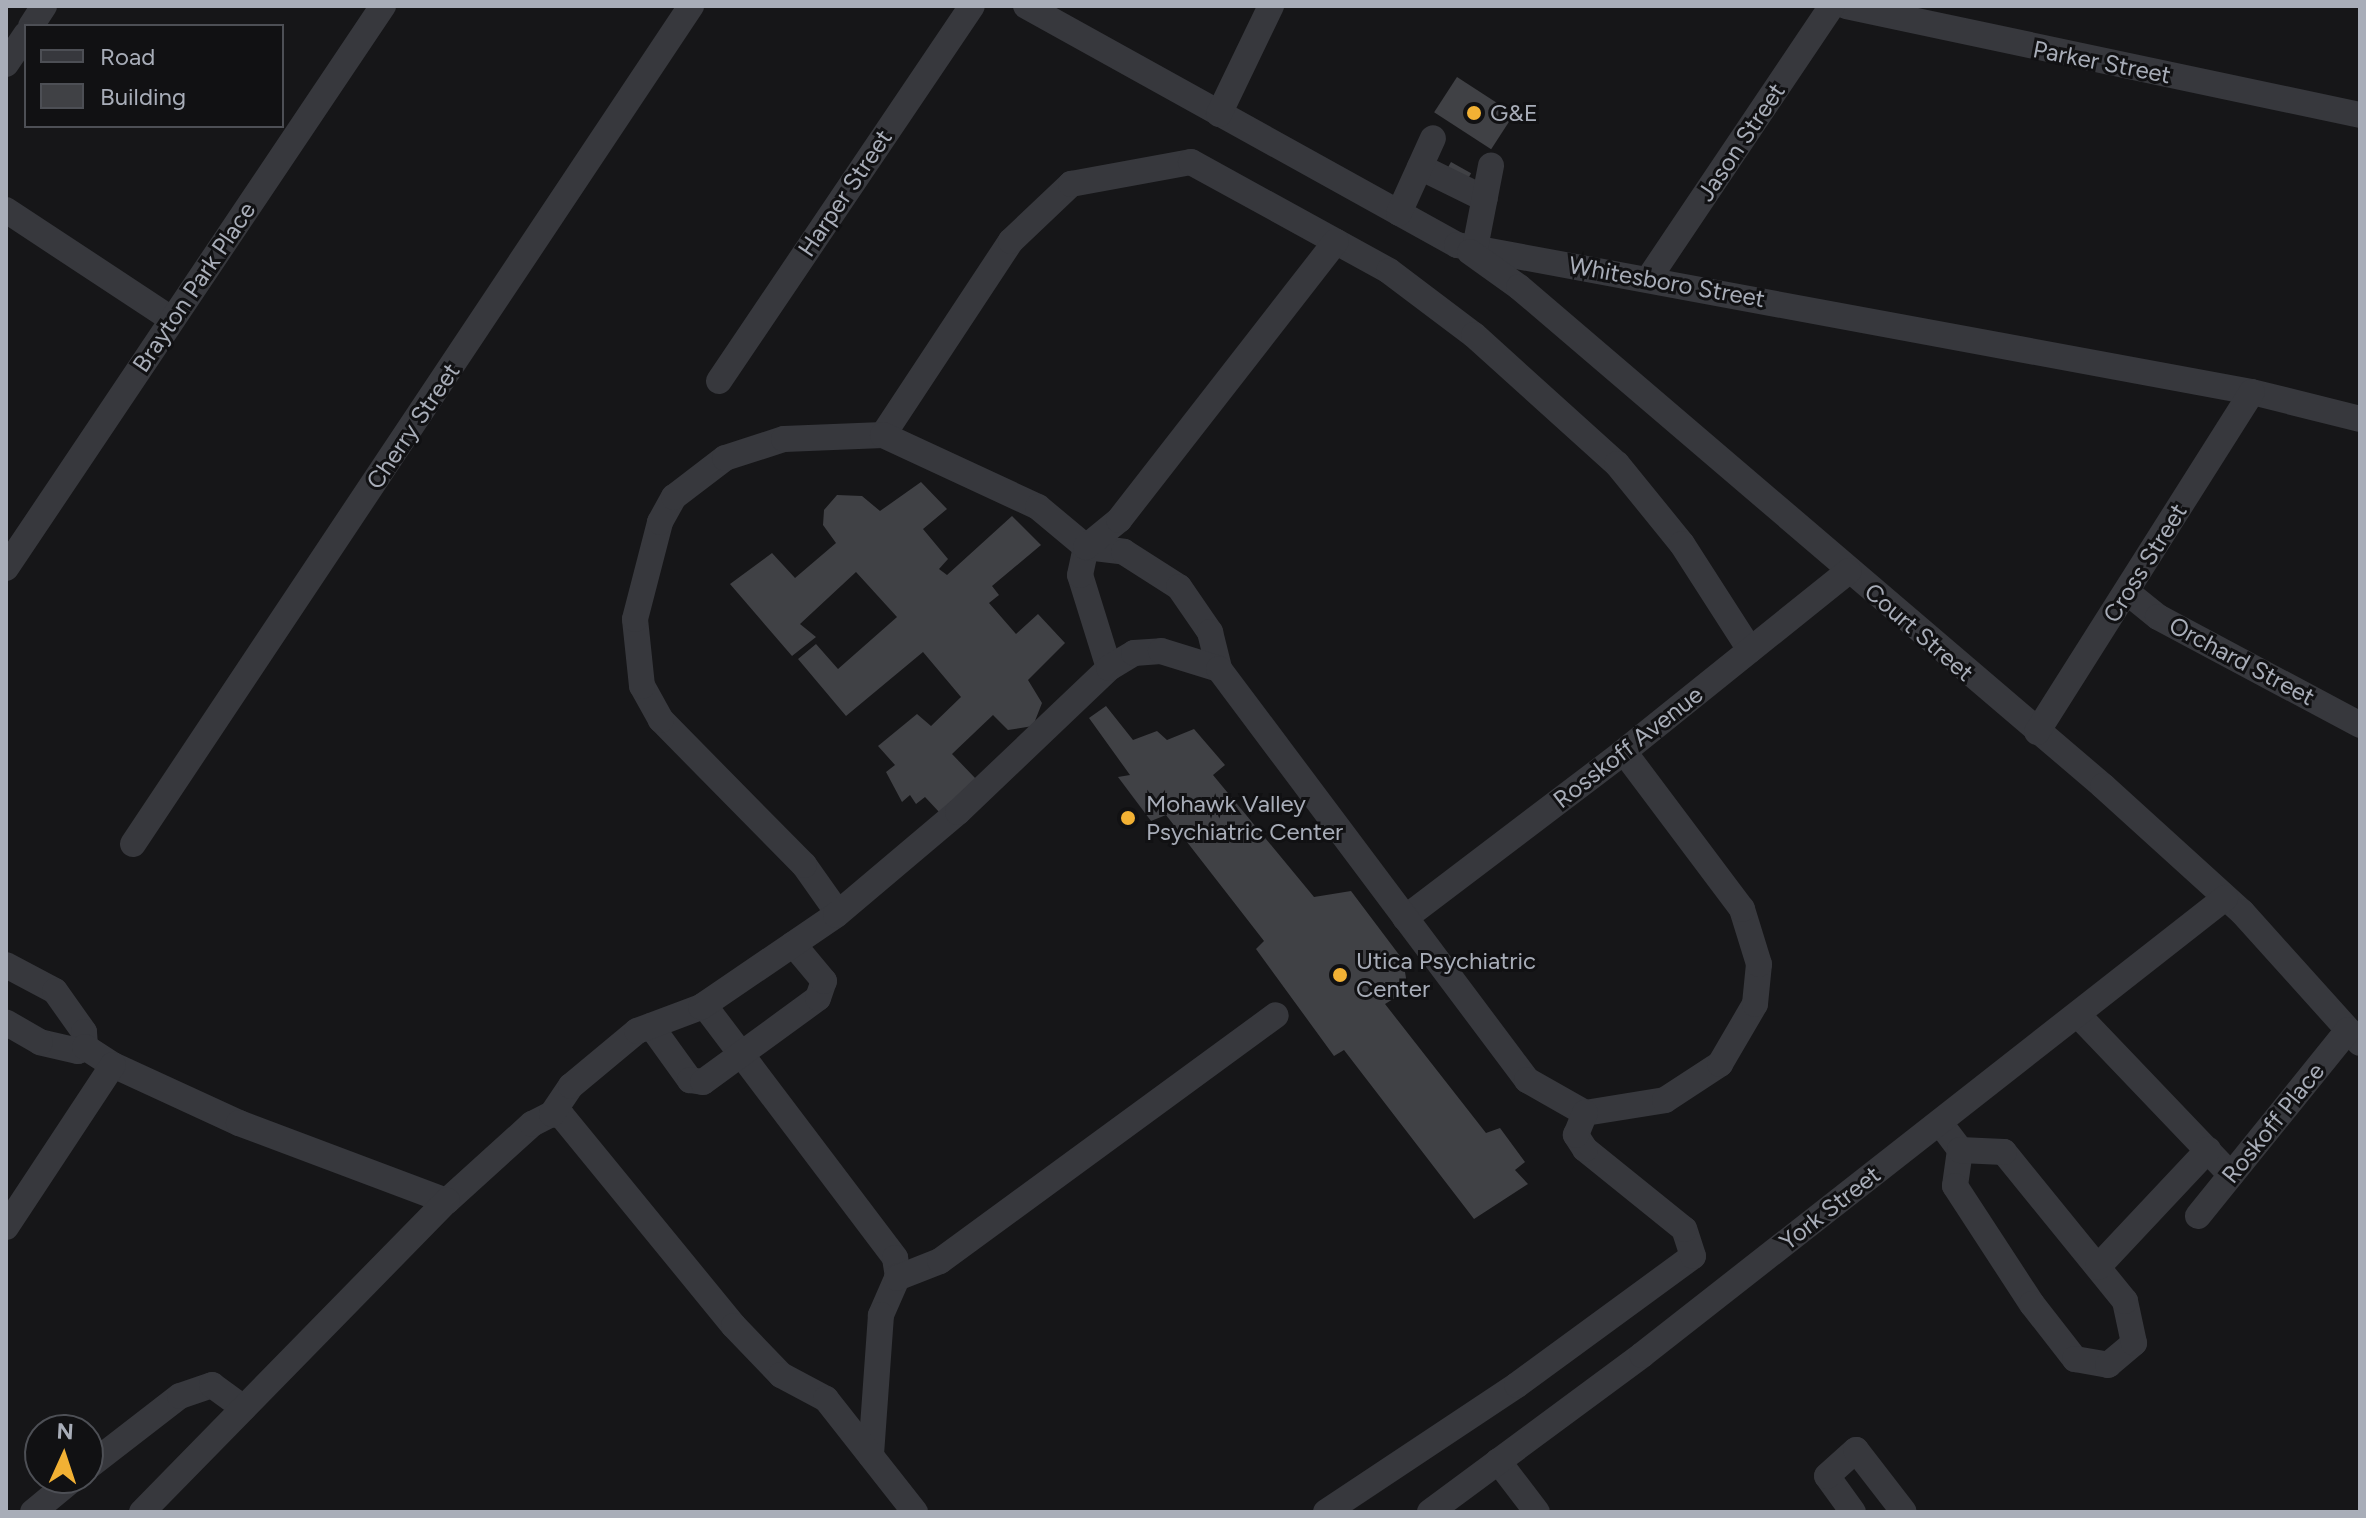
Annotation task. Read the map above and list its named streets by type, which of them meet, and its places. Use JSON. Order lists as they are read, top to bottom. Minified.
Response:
{"streets":{"street":["Parker Street","Jason Street","Harper Street","Whitesboro Street","Brayton Park Place","Cherry Street","Cross Street","Court Street","Orchard Street","Rosskoff Avenue","Roskoff Place","York Street"]},"crossings":[["Jason Street","Whitesboro Street"],["Whitesboro Street","Cross Street"],["Whitesboro Street","Court Street"],["Cross Street","Court Street"],["Cross Street","Orchard Street"],["Court Street","Rosskoff Avenue"],["Court Street","Roskoff Place"],["Court Street","York Street"]],"places":["G&E","Mohawk Valley Psychiatric Center","Utica Psychiatric Center"],"legend":["Road","Building"],"north":"top"}
